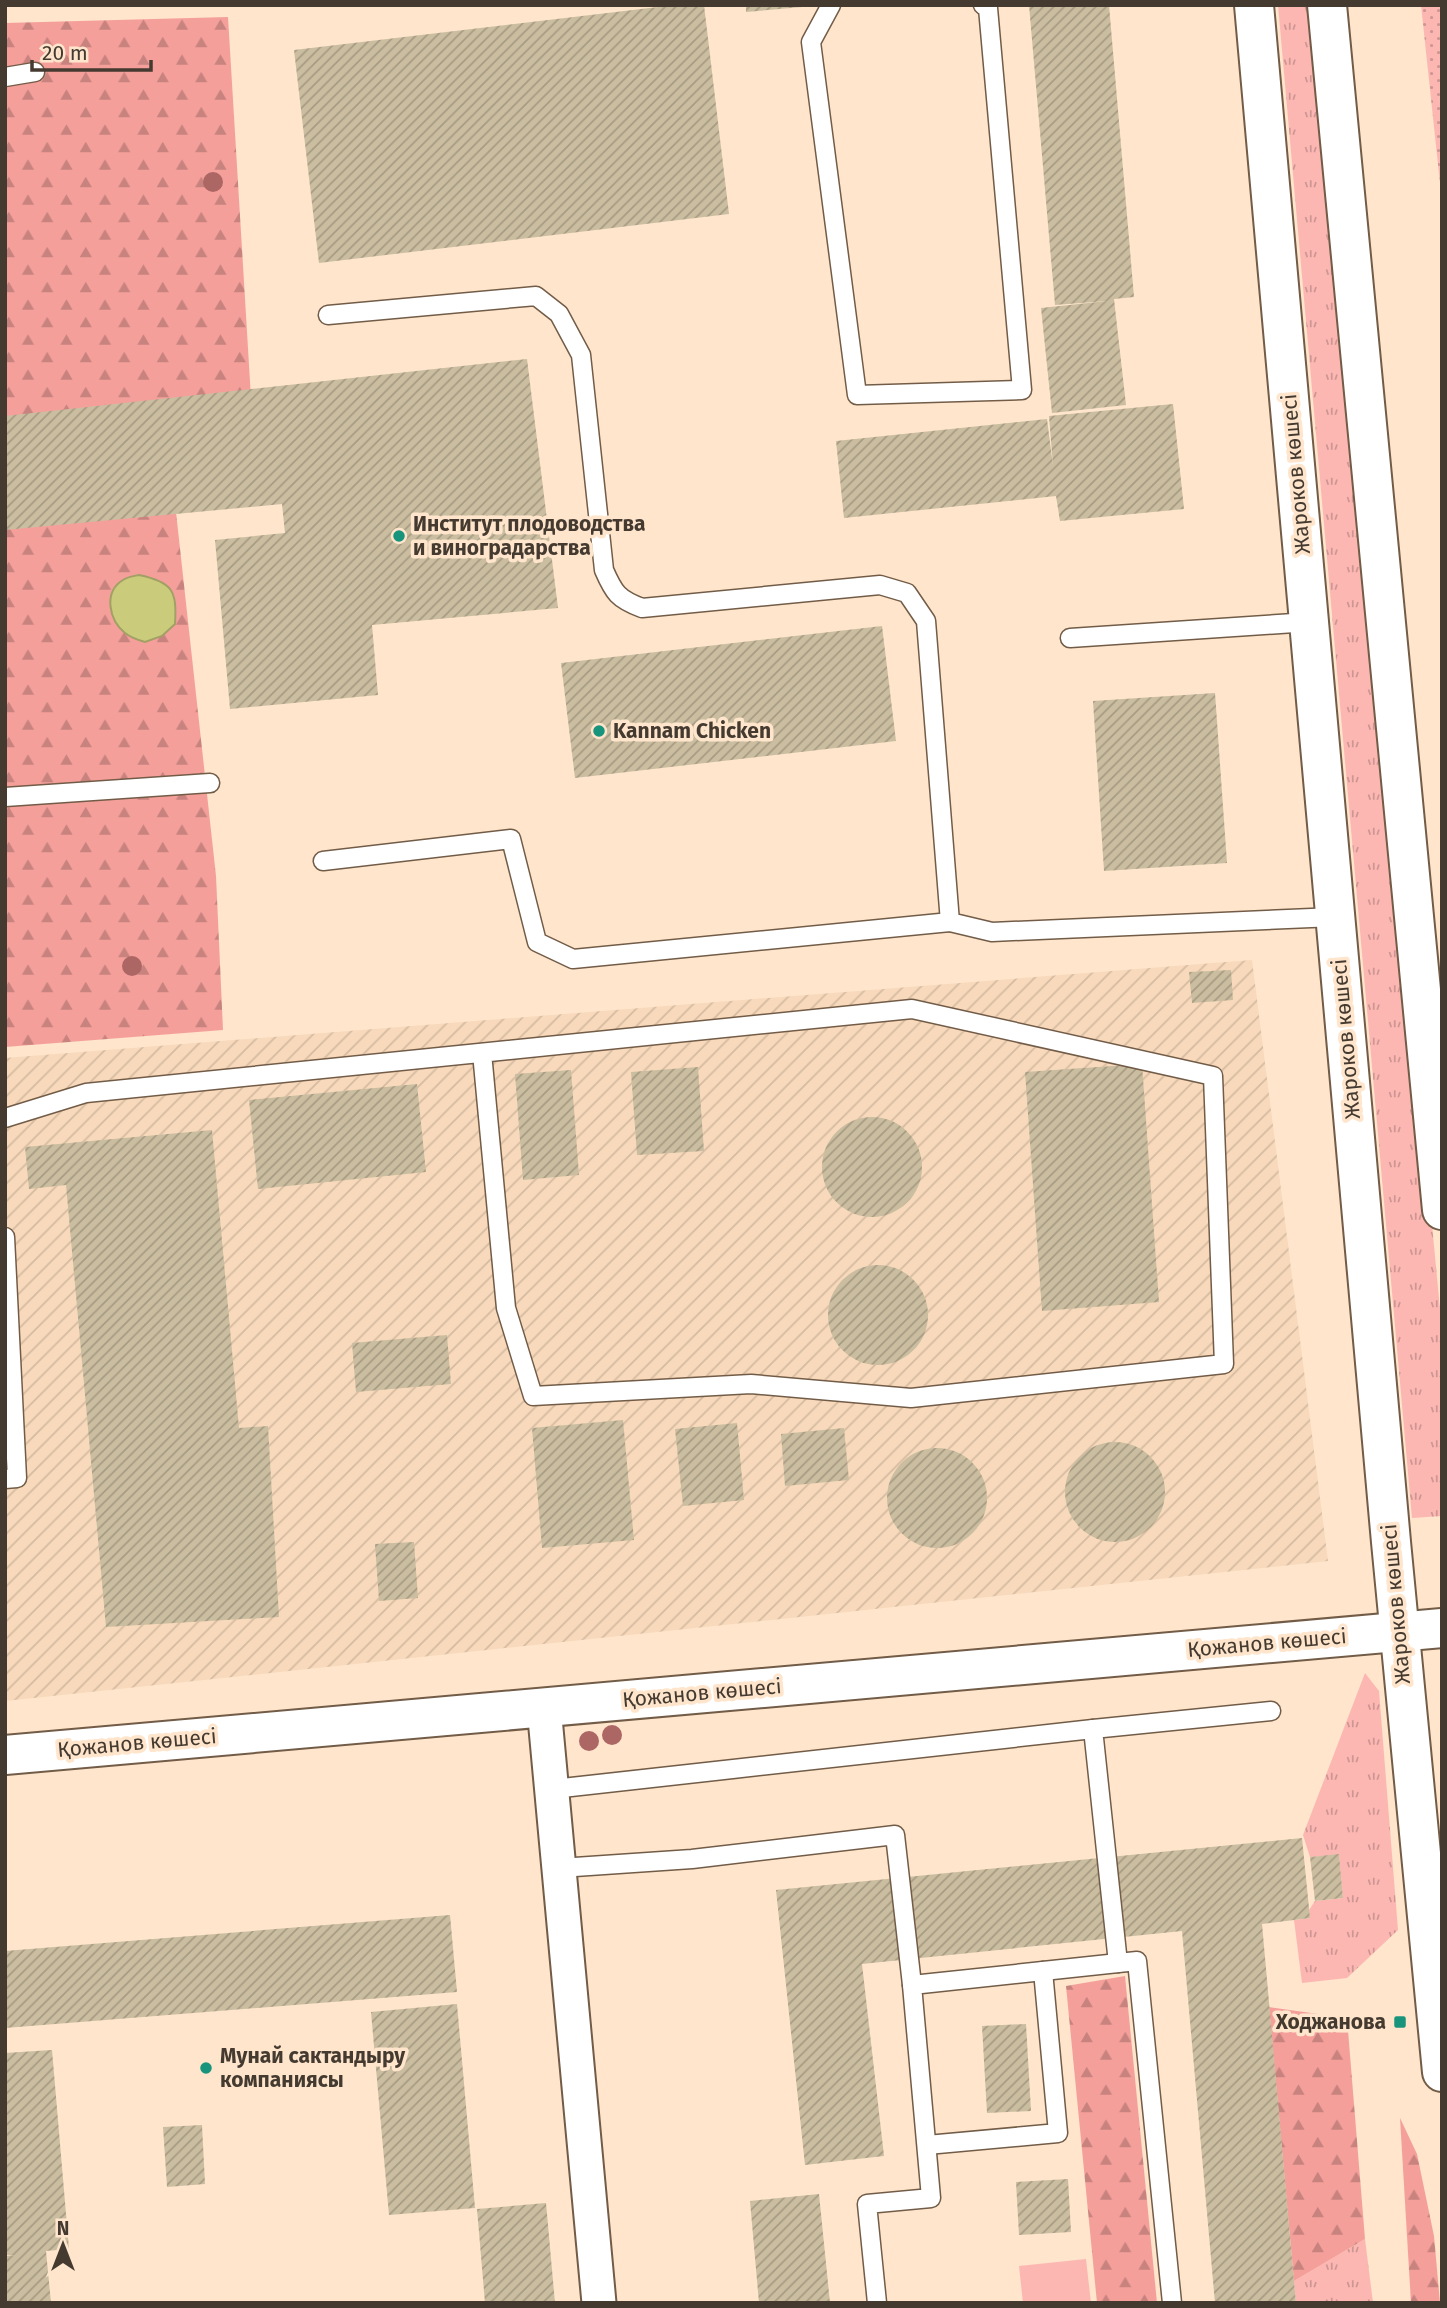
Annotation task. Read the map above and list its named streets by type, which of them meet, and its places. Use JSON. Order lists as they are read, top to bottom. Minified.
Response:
{"streets":{"main road":["Жароков көшесі","Қожанов көшесі"]},"crossings":[["Жароков көшесі","Қожанов көшесі"]],"places":{"other":["Институт плодоводства и виноградарства","Kannam Chicken","Мунай сактандыру компаниясы"],"transit":["Ходжанова"]},"scale_bar":"20 m","north":"top"}
